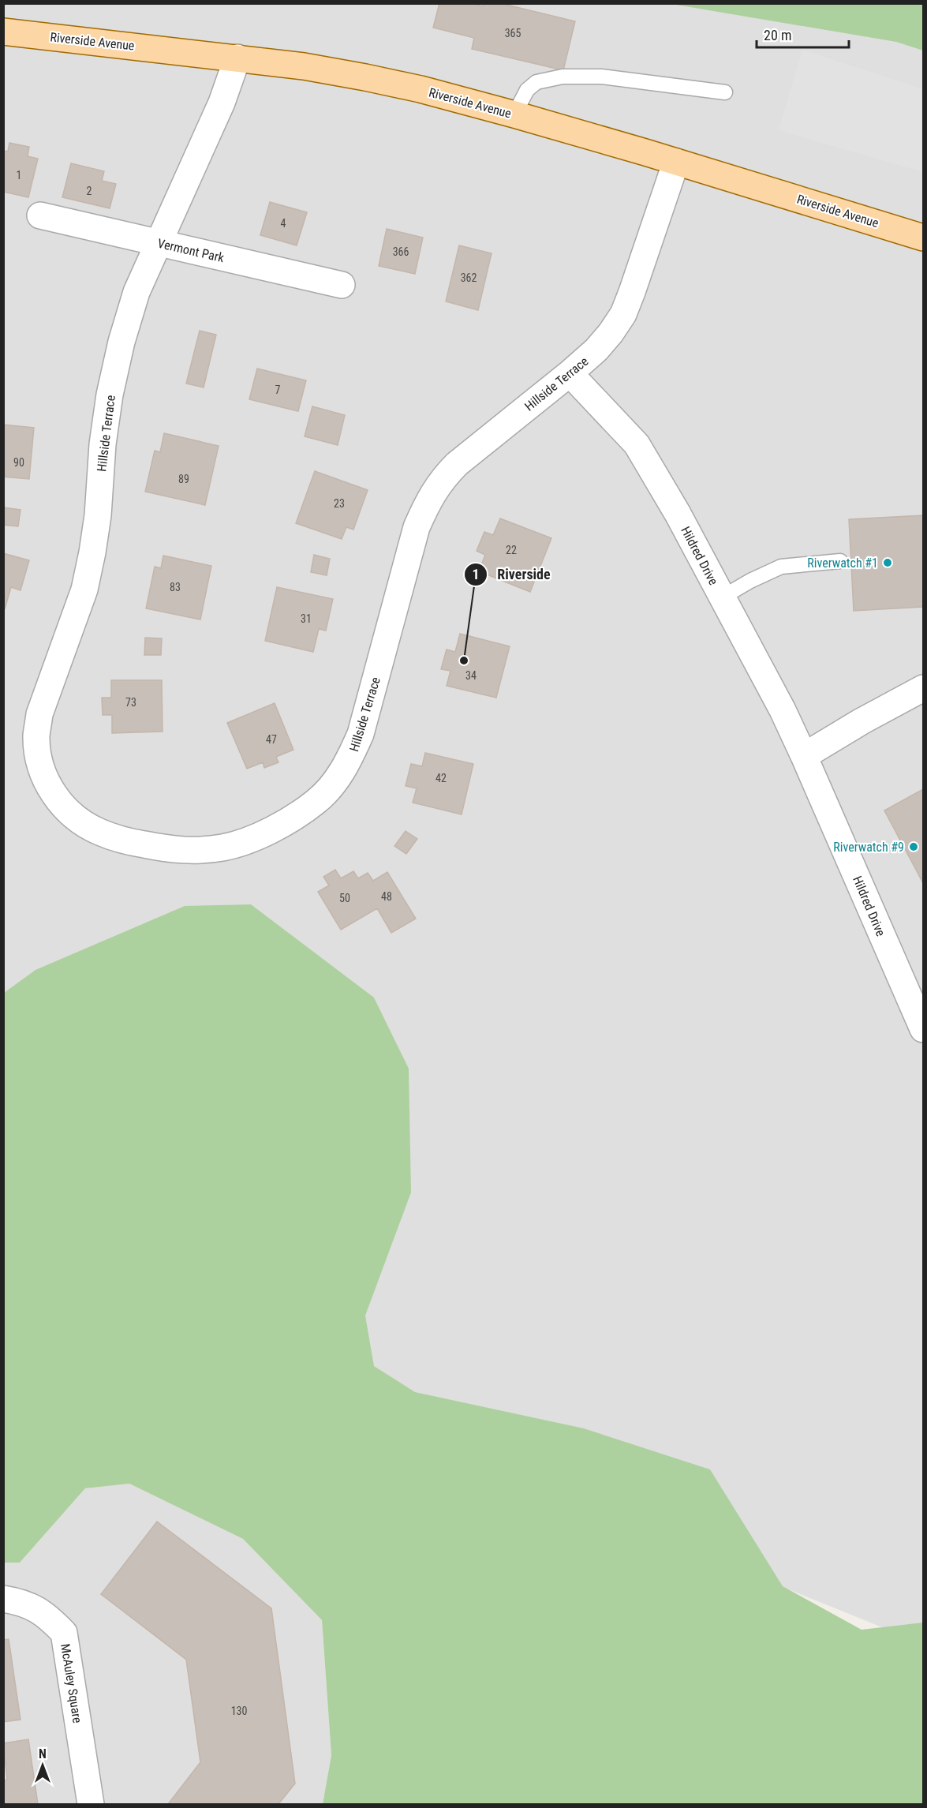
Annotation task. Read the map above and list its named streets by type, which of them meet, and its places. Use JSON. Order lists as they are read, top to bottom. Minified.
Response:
{"streets":{"main road":["Riverside Avenue"],"street":["Vermont Park","Hillside Terrace","Hildred Drive","McAuley Square"]},"crossings":[["Riverside Avenue","Hillside Terrace"],["Vermont Park","Hillside Terrace"],["Hillside Terrace","Hildred Drive"]],"places":["Riverwatch #1","Riverside","Riverwatch #9"],"house_numbers":["365","1","2","4","366","362","7","90","89","23","22","83","31","34","73","47","42","48","50","130"],"scale_bar":"20 m","north":"top"}
